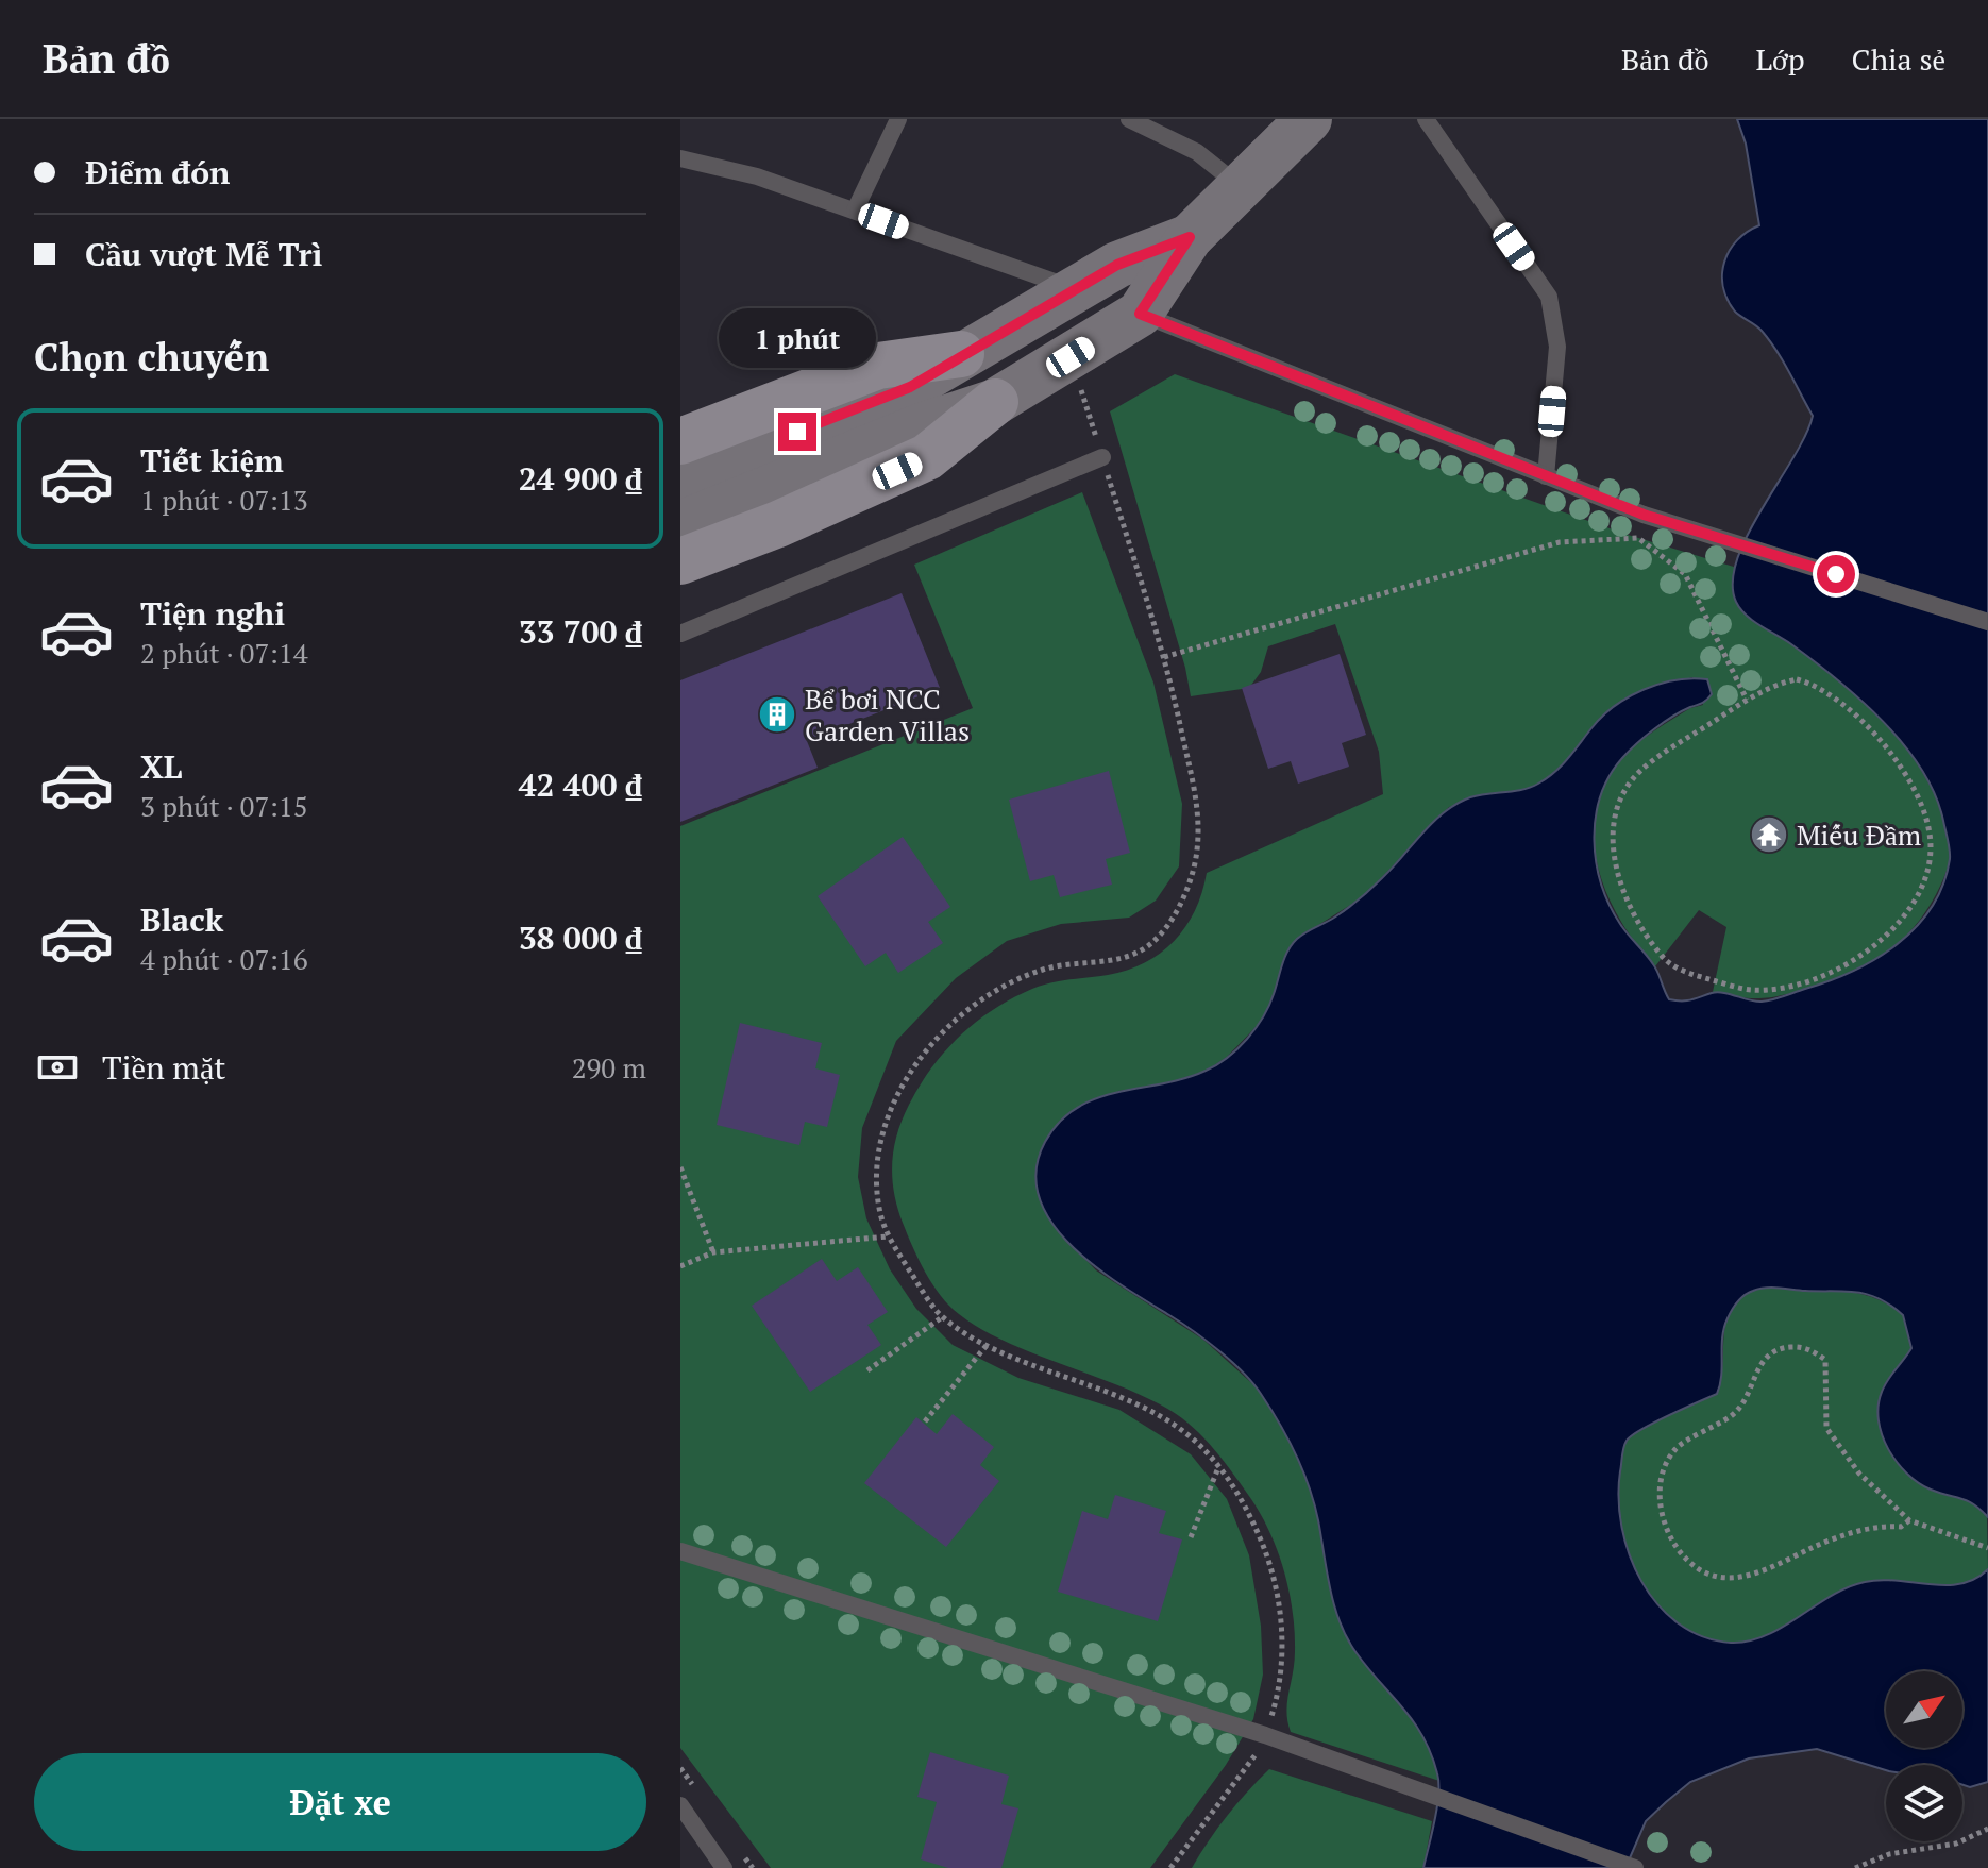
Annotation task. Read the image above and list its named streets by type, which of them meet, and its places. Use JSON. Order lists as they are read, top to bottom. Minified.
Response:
{"places":{"building":["Bể bơi NCC Garden Villas"],"temple":["Miếu Đầm"]},"north":"top right","page":{"header":"Bản đồ","nav":["Bản đồ","Lớp","Chia sẻ"],"banner":["Điểm đón","Cầu vượt Mễ Trì"],"heading":"Chọn chuyến","bubble":"1 phút","list":[{"name":"Tiết kiệm","note":"1 phút · 07:13","value":"24 900 ₫"},{"name":"Tiện nghi","note":"2 phút · 07:14","value":"33 700 ₫"},{"name":"XL","note":"3 phút · 07:15","value":"42 400 ₫"},{"name":"Black","note":"4 phút · 07:16","value":"38 000 ₫"}],"pay":["Tiền mặt","290 m"],"buttons":"Đặt xe"}}
